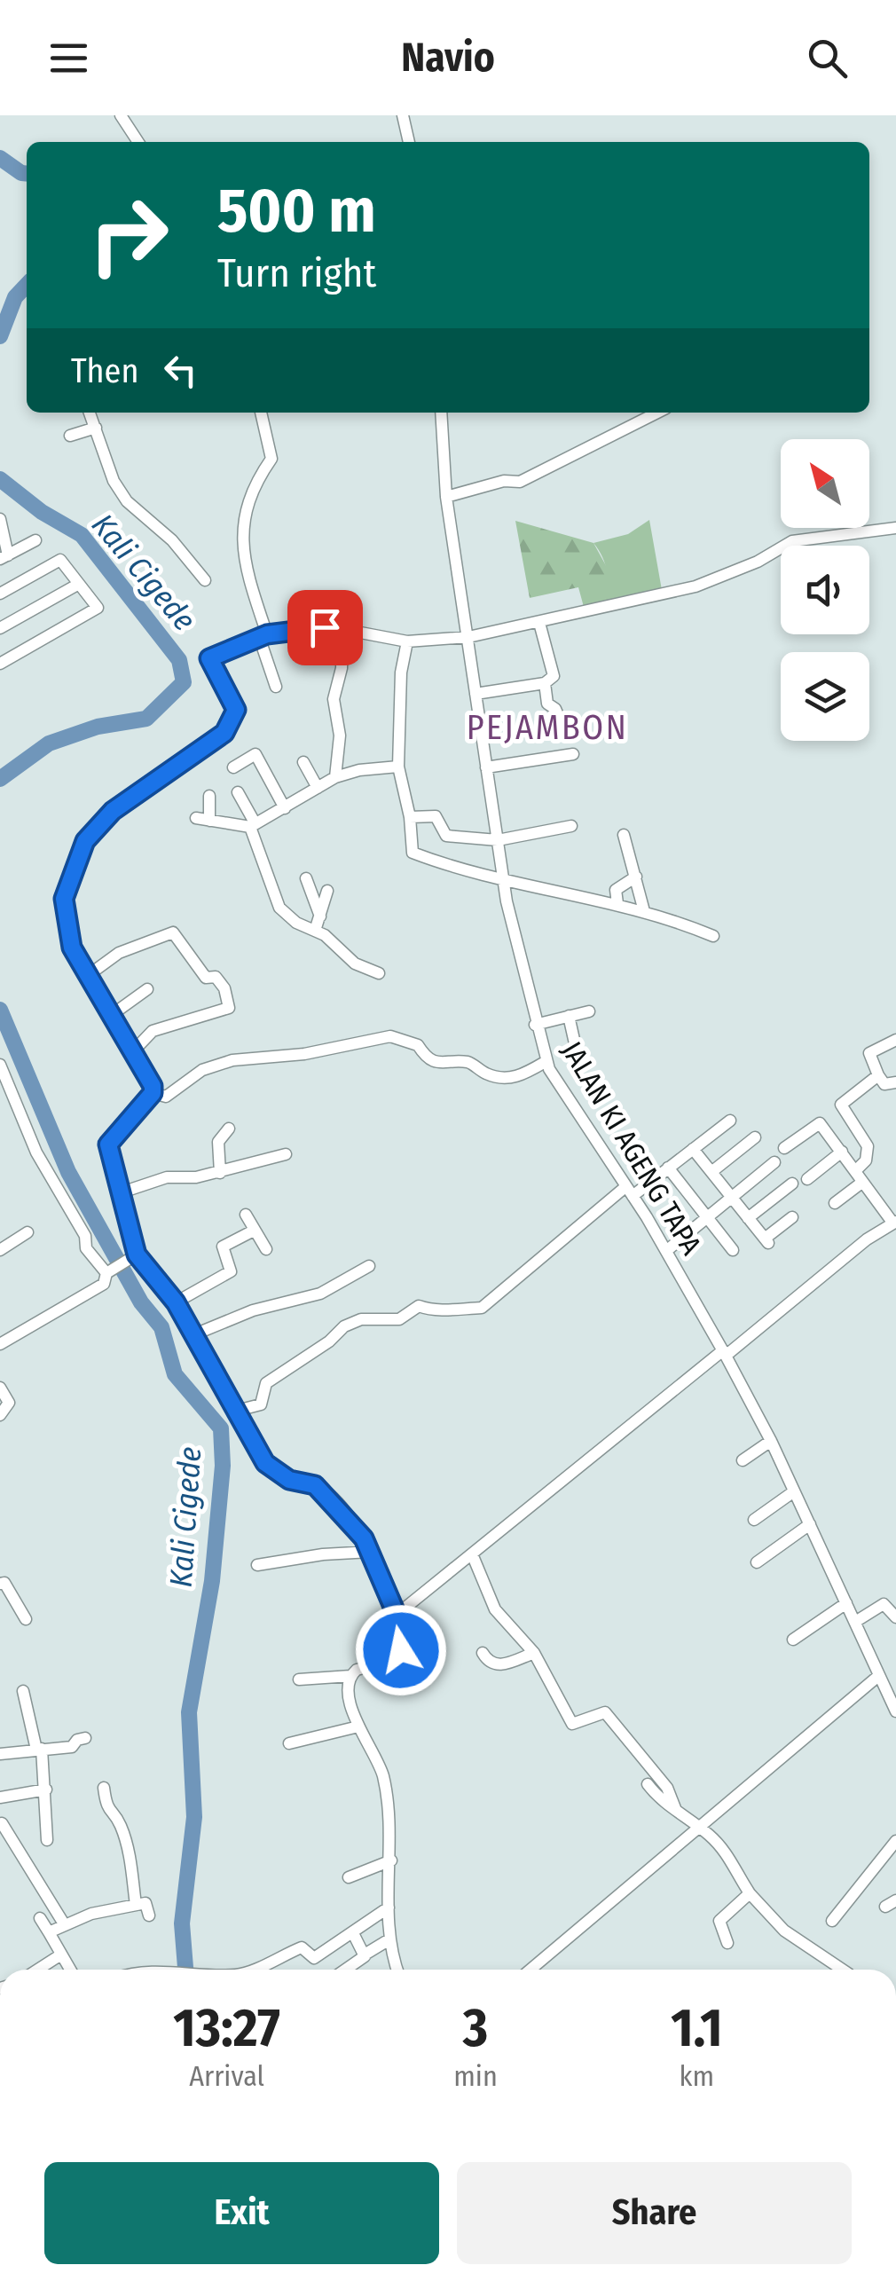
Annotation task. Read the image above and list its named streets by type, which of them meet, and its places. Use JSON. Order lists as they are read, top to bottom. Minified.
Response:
{"streets":{"street":["JALAN KI AGENG TAPA"]},"districts":["PEJAMBON"],"water":["Kali Cigede"],"north":"top left","page":{"header":"Navio","turn":["500 m","Turn right"],"then":"Then","eta":["13:27","Arrival","3","min","1.1","km"],"buttons":["Exit","Share"]}}
